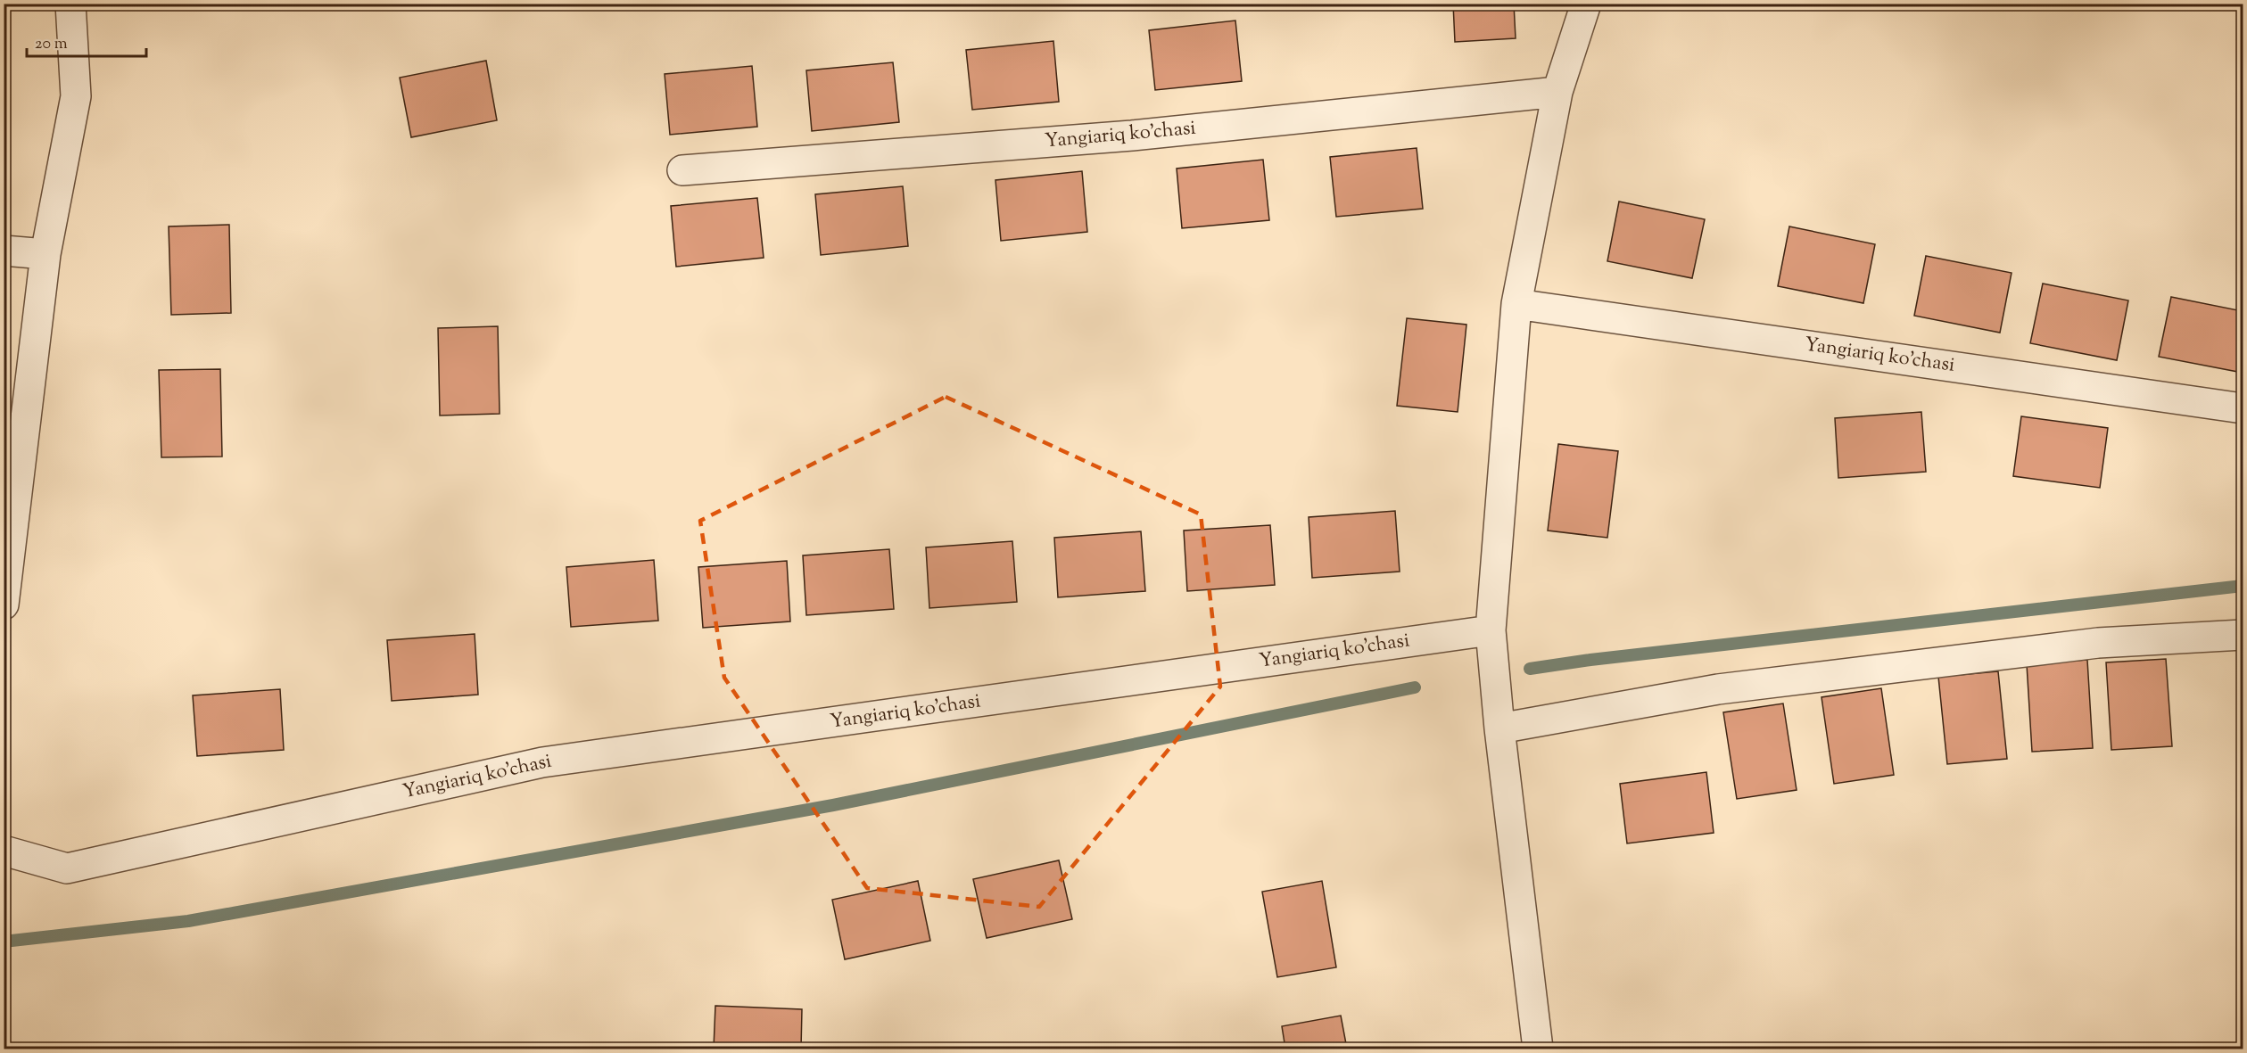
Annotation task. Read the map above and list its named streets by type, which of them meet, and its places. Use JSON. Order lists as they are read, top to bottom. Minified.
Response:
{"streets":{"street":["Yangiariq ko'chasi"]},"scale_bar":"20 m"}
